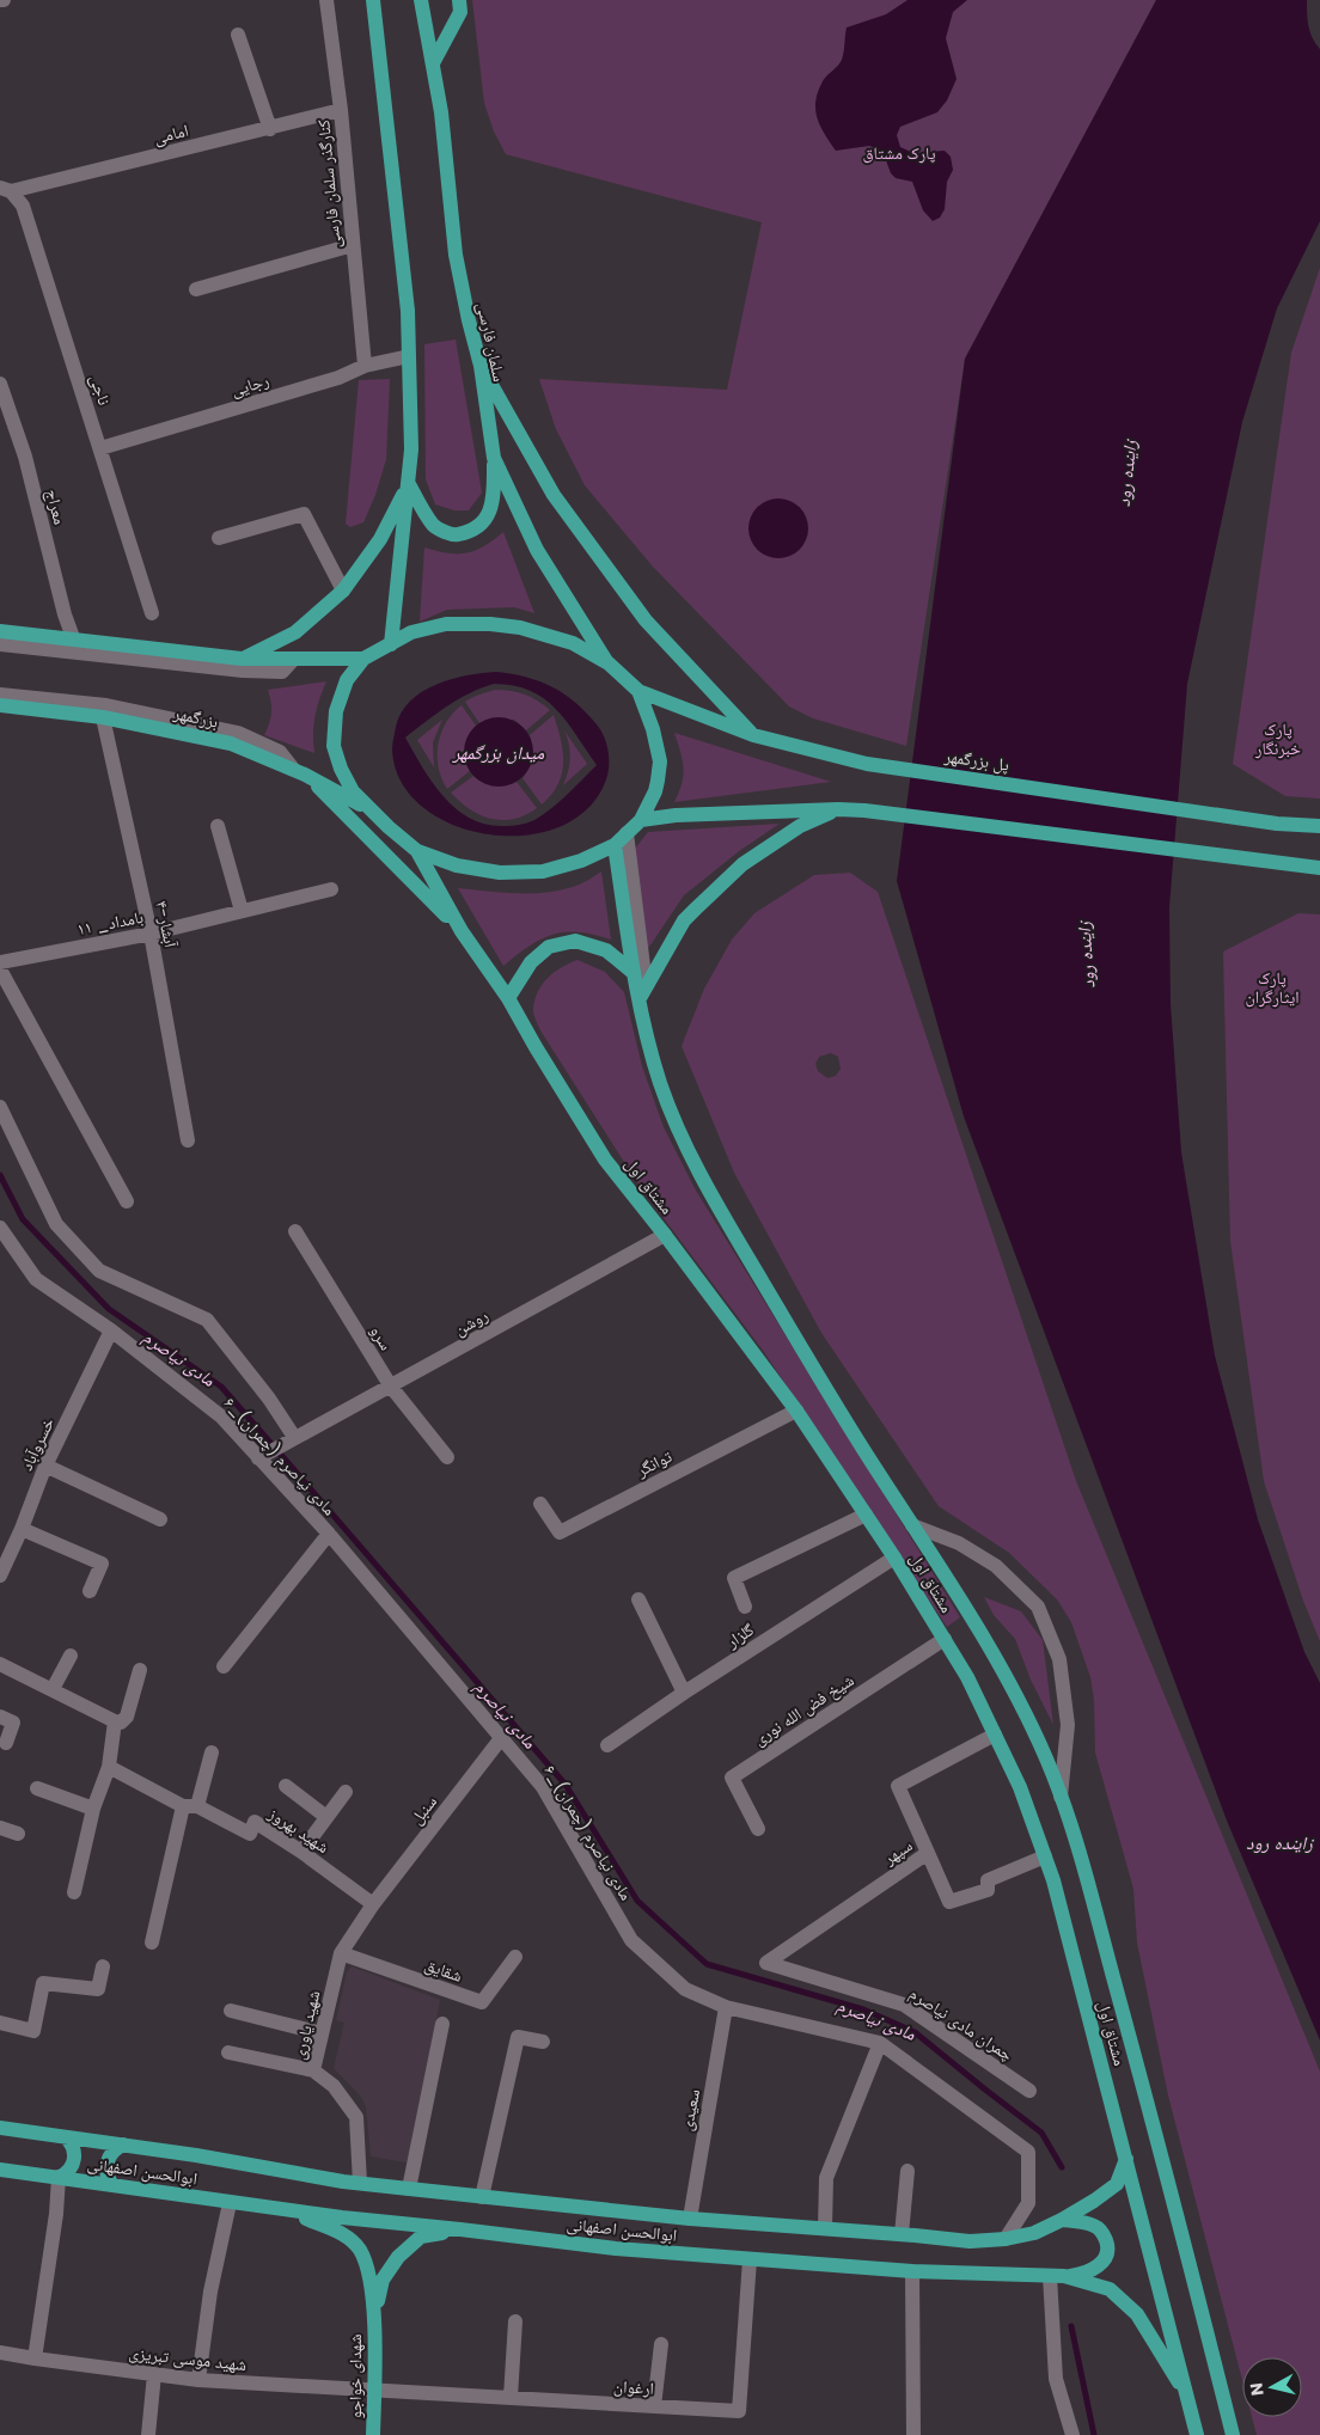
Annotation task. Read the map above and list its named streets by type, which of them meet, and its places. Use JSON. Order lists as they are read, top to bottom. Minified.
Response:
{"streets":{"main road":["سلمان فارسی","بزرگمهر","پل بزرگمهر","مشتاق اول","ابوالحسن اصفهانی","شهدای خواجو"],"street":["امامی","کنارگذر سلمان فارسی","رجایی","ناجی","معراج","۱۱ _بامداد","۴-آبشار","روشن","سرو","خسروآباد","۶_مادی نیاصرم (چمران)","توانگر","گلزار","شیخ فض الله نوری","سنبل","شهید بهروز","سپهر","شقایق","چمران مادی نیاصرم","شهید یاوری","سعیدی","شهید موسی تبریزی","ارغوان"]},"crossings":[["امامی","کنارگذر سلمان فارسی"],["امامی","ناجی"],["کنارگذر سلمان فارسی","رجایی"],["رجایی","ناجی"],["بزرگمهر","۴-آبشار"],["۱۱ _بامداد","۴-آبشار"],["مشتاق اول","روشن"],["مشتاق اول","توانگر"],["مشتاق اول","گلزار"],["مشتاق اول","شیخ فض الله نوری"],["مشتاق اول","سپهر"],["مشتاق اول","ابوالحسن اصفهانی"],["روشن","سرو"],["روشن","۶_مادی نیاصرم (چمران)"],["خسروآباد","۶_مادی نیاصرم (چمران)"],["۶_مادی نیاصرم (چمران)","سنبل"],["۶_مادی نیاصرم (چمران)","سعیدی"],["۶_مادی نیاصرم (چمران)","ابوالحسن اصفهانی"],["سنبل","شهید بهروز"],["سنبل","شهید یاوری"],["شهید بهروز","شهید یاوری"],["سپهر","چمران مادی نیاصرم"],["شقایق","شهید یاوری"],["شهید یاوری","ابوالحسن اصفهانی"],["سعیدی","ابوالحسن اصفهانی"],["ابوالحسن اصفهانی","ارغوان"],["شهید موسی تبریزی","شهدای خواجو"],["شهید موسی تبریزی","ارغوان"],["شهدای خواجو","ارغوان"]],"water":["زاینده رود","میدان بزرگمهر","مادی نیاصرم"],"parks":["پارک مشتاق","پارک خبرنگار","پارک ایثارگران"],"north":"left"}
